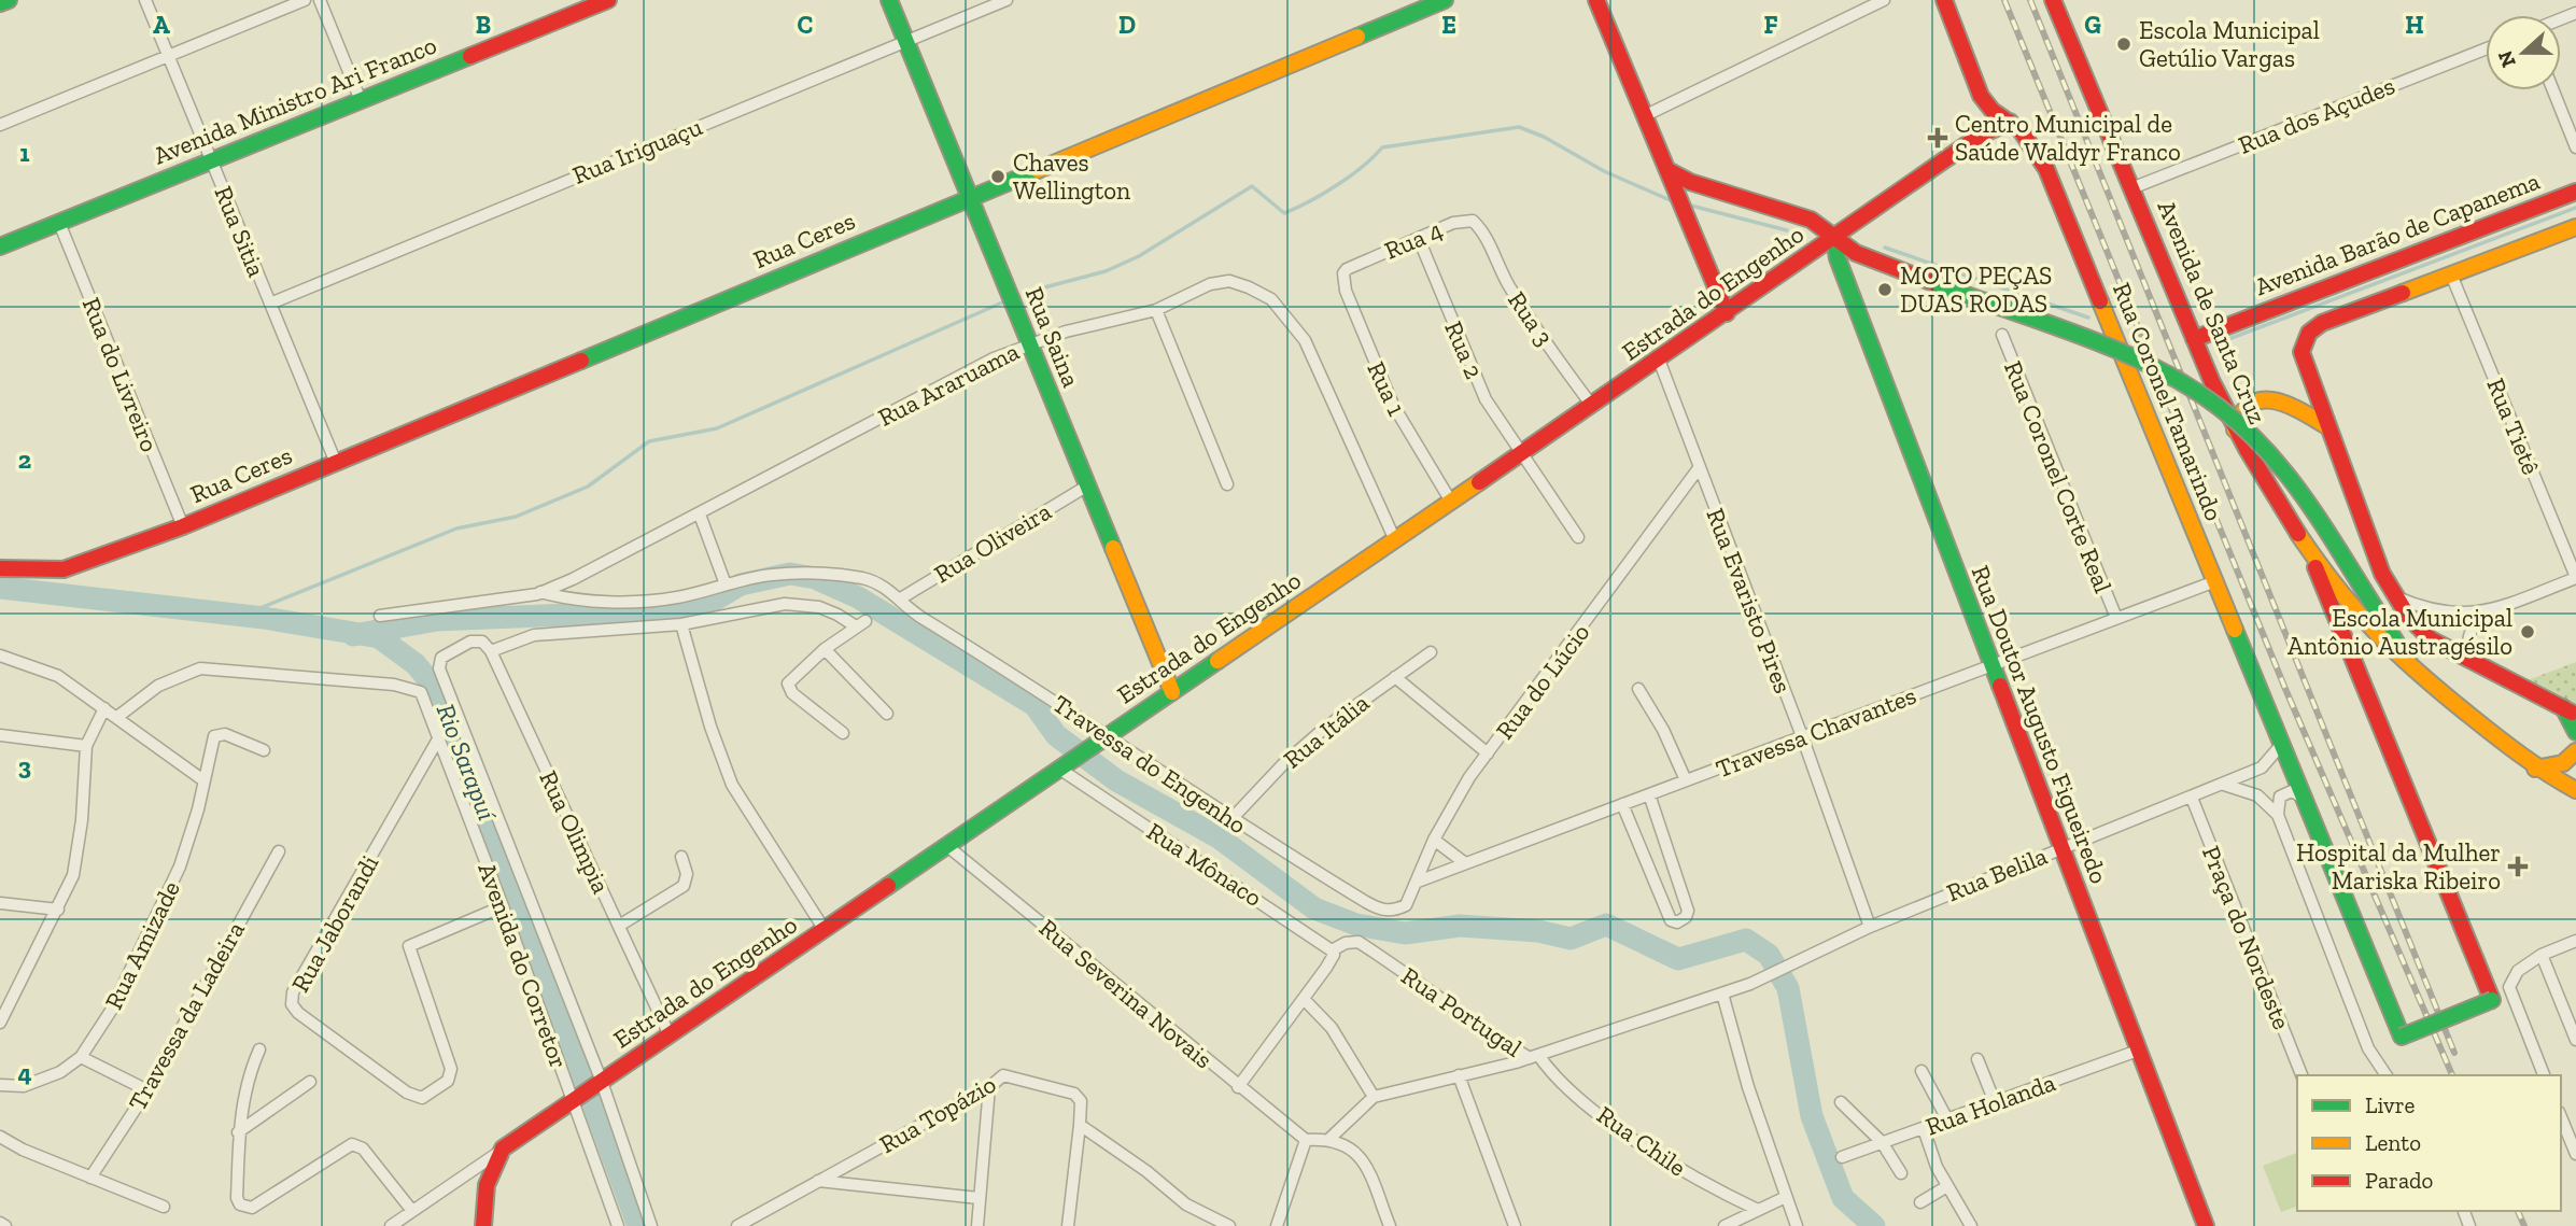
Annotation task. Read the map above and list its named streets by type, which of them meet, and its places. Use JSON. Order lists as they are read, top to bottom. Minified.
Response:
{"streets":{"street":["Avenida Ministro Ari Franco","Rua dos Açudes","Rua Iriguaçu","Rua Sitia","Avenida Barão de Capanema","Rua Ceres","Rua 4","Estrada do Engenho","Avenida de Santa Cruz","Rua 3","Rua Saina","Rua 2","Rua do Livreiro","Rua Araruama","Rua 1","Rua Coronel Tamarindo","Rua Tietê","Rua Coronel Corte Real","Rua Oliveira","Rua Evaristo Pires","Rua do Lúcio","Rua Doutor Augusto Figueiredo","Rua Itália","Travessa Chavantes","Travessa do Engenho","Rua Olimpia","Rua Mônaco","Rua Belila","Rua Jaborandi","Praça do Nordeste","Rua Amizade","Avenida do Corretor","Rua Severina Novais","Rua Portugal","Travessa da Ladeira","Rua Holanda","Rua Topázio","Rua Chile"]},"crossings":[["Avenida Ministro Ari Franco","Rua Sitia"],["Avenida Ministro Ari Franco","Rua do Livreiro"],["Rua dos Açudes","Avenida de Santa Cruz"],["Rua Iriguaçu","Rua Sitia"],["Rua Iriguaçu","Rua Saina"],["Rua Sitia","Rua Ceres"],["Avenida Barão de Capanema","Avenida de Santa Cruz"],["Rua Ceres","Rua Saina"],["Rua Ceres","Rua do Livreiro"],["Rua 4","Rua 3"],["Rua 4","Rua 2"],["Rua 4","Rua 1"],["Estrada do Engenho","Rua 3"],["Estrada do Engenho","Rua Saina"],["Estrada do Engenho","Rua 2"],["Estrada do Engenho","Rua Araruama"],["Estrada do Engenho","Rua 1"],["Estrada do Engenho","Rua Coronel Tamarindo"],["Estrada do Engenho","Rua Evaristo Pires"],["Estrada do Engenho","Rua Doutor Augusto Figueiredo"],["Estrada do Engenho","Travessa do Engenho"],["Estrada do Engenho","Rua Olimpia"],["Estrada do Engenho","Rua Mônaco"],["Estrada do Engenho","Avenida do Corretor"],["Estrada do Engenho","Rua Severina Novais"],["Avenida de Santa Cruz","Rua Coronel Tamarindo"],["Rua Saina","Rua Araruama"],["Rua Saina","Rua Oliveira"],["Rua Araruama","Travessa do Engenho"],["Rua Coronel Tamarindo","Travessa Chavantes"],["Rua Coronel Tamarindo","Rua Belila"],["Rua Coronel Corte Real","Travessa Chavantes"],["Rua Oliveira","Travessa do Engenho"],["Rua Evaristo Pires","Rua do Lúcio"],["Rua Evaristo Pires","Travessa Chavantes"],["Rua Evaristo Pires","Rua Belila"],["Rua do Lúcio","Travessa Chavantes"],["Rua do Lúcio","Travessa do Engenho"],["Rua Doutor Augusto Figueiredo","Travessa Chavantes"],["Rua Doutor Augusto Figueiredo","Rua Belila"],["Rua Doutor Augusto Figueiredo","Rua Holanda"],["Rua Itália","Travessa do Engenho"],["Rua Olimpia","Avenida do Corretor"],["Rua Mônaco","Rua Portugal"],["Rua Belila","Praça do Nordeste"],["Rua Jaborandi","Avenida do Corretor"],["Rua Portugal","Rua Chile"]],"water":["Rio Sarapuí"],"places":{"other":["Escola Municipal Getúlio Vargas","Chaves Wellington","MOTO PEÇAS DUAS RODAS","Escola Municipal Antônio Austragésilo"],"health":["Centro Municipal de Saúde Waldyr Franco","Hospital da Mulher Mariska Ribeiro"]},"legend":["Livre","Lento","Parado"],"north":"left","grid":{"columns":["A","B","C","D","E","F","G","H"],"rows":["1","2","3","4"]}}
